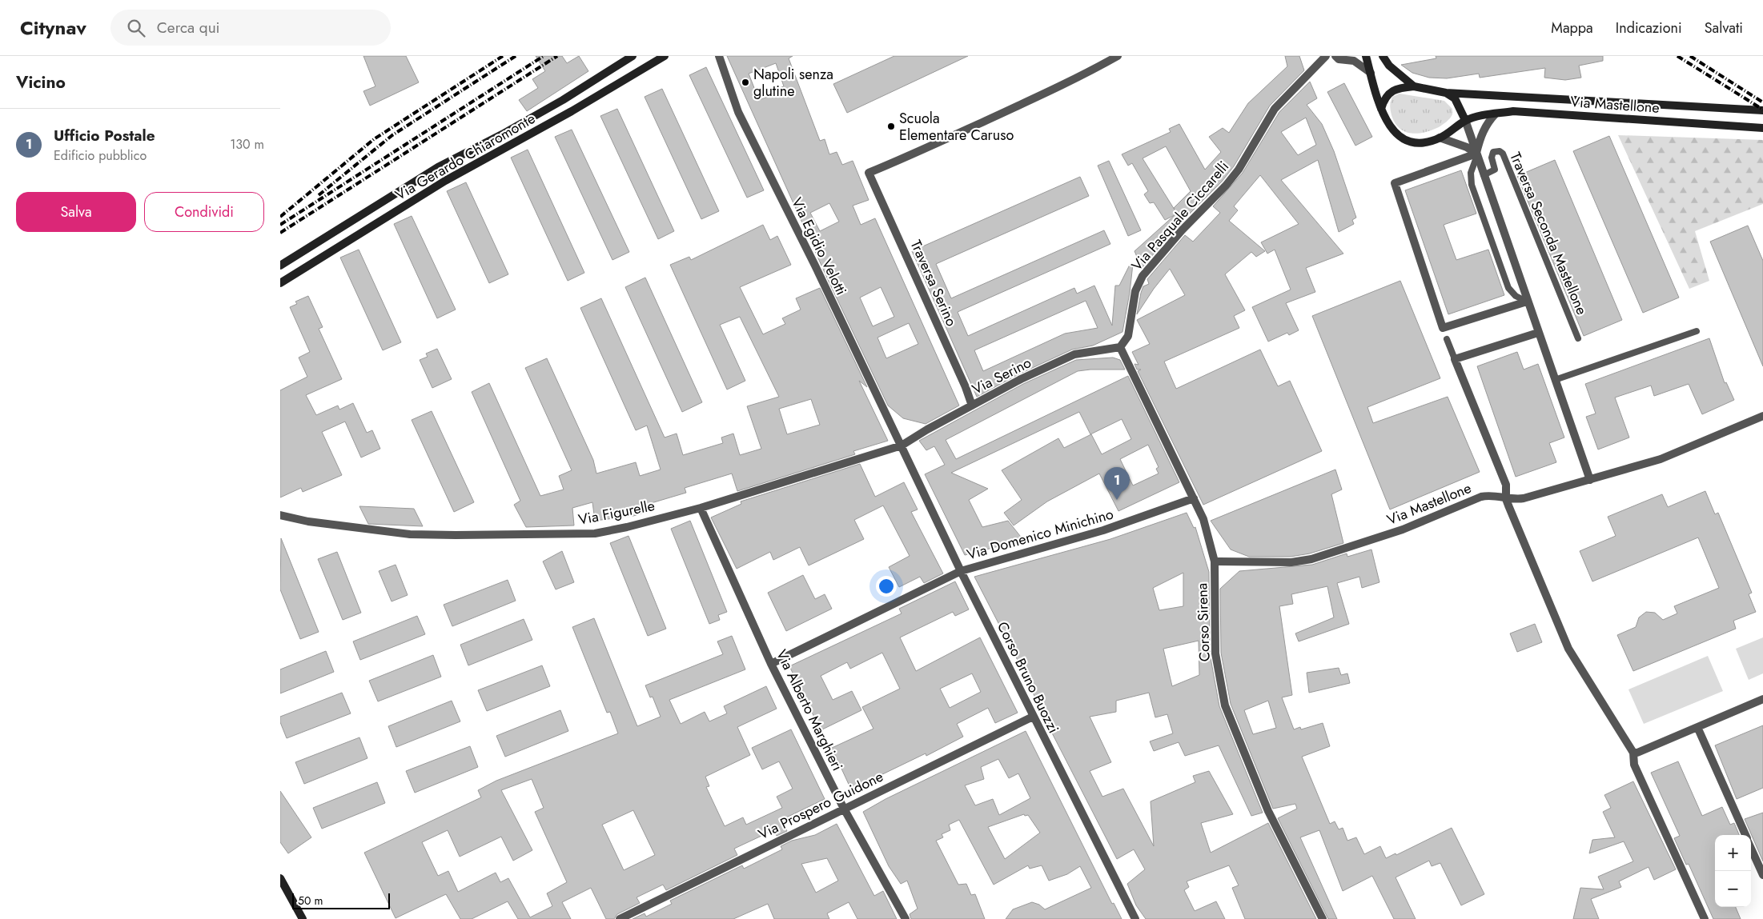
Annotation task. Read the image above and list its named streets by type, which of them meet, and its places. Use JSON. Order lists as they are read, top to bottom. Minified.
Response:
{"streets":{"street":["Via Mastellone","Via Gerardo Chiaromonte","Via Pasquale Ciccarelli","Via Egidio Velotti","Traversa Serino","Via Serino","Via Figurelle","Via Domenico Minichino","Corso Sirena","Corso Bruno Buozzi","Via Alberto Marghieri","Via Prospero Guidone"],"lane":["Traversa Seconda Mastellone"]},"crossings":[["Via Mastellone","Corso Sirena"],["Via Pasquale Ciccarelli","Via Serino"],["Via Pasquale Ciccarelli","Corso Sirena"],["Via Egidio Velotti","Via Serino"],["Via Egidio Velotti","Via Figurelle"],["Via Egidio Velotti","Corso Bruno Buozzi"],["Traversa Serino","Via Serino"],["Via Serino","Via Figurelle"],["Via Serino","Corso Sirena"],["Via Serino","Corso Bruno Buozzi"],["Via Figurelle","Corso Bruno Buozzi"],["Via Figurelle","Via Alberto Marghieri"],["Via Domenico Minichino","Corso Sirena"],["Via Domenico Minichino","Corso Bruno Buozzi"],["Via Domenico Minichino","Via Alberto Marghieri"],["Corso Bruno Buozzi","Via Prospero Guidone"],["Via Alberto Marghieri","Via Prospero Guidone"]],"places":["Napoli senza glutine","Scuola Elementare Caruso"],"scale_bar":"50 m","page":{"header":"Citynav","search":"Cerca qui","nav":["Mappa","Indicazioni","Salvati"],"heading":"Vicino","list":[{"mark":"1","name":"Ufficio Postale","note":"Edificio pubblico","value":"130 m"}],"buttons":["Salva","Condividi"],"pins":"1","map_buttons":["+","−"],"scale":"50 m"}}
